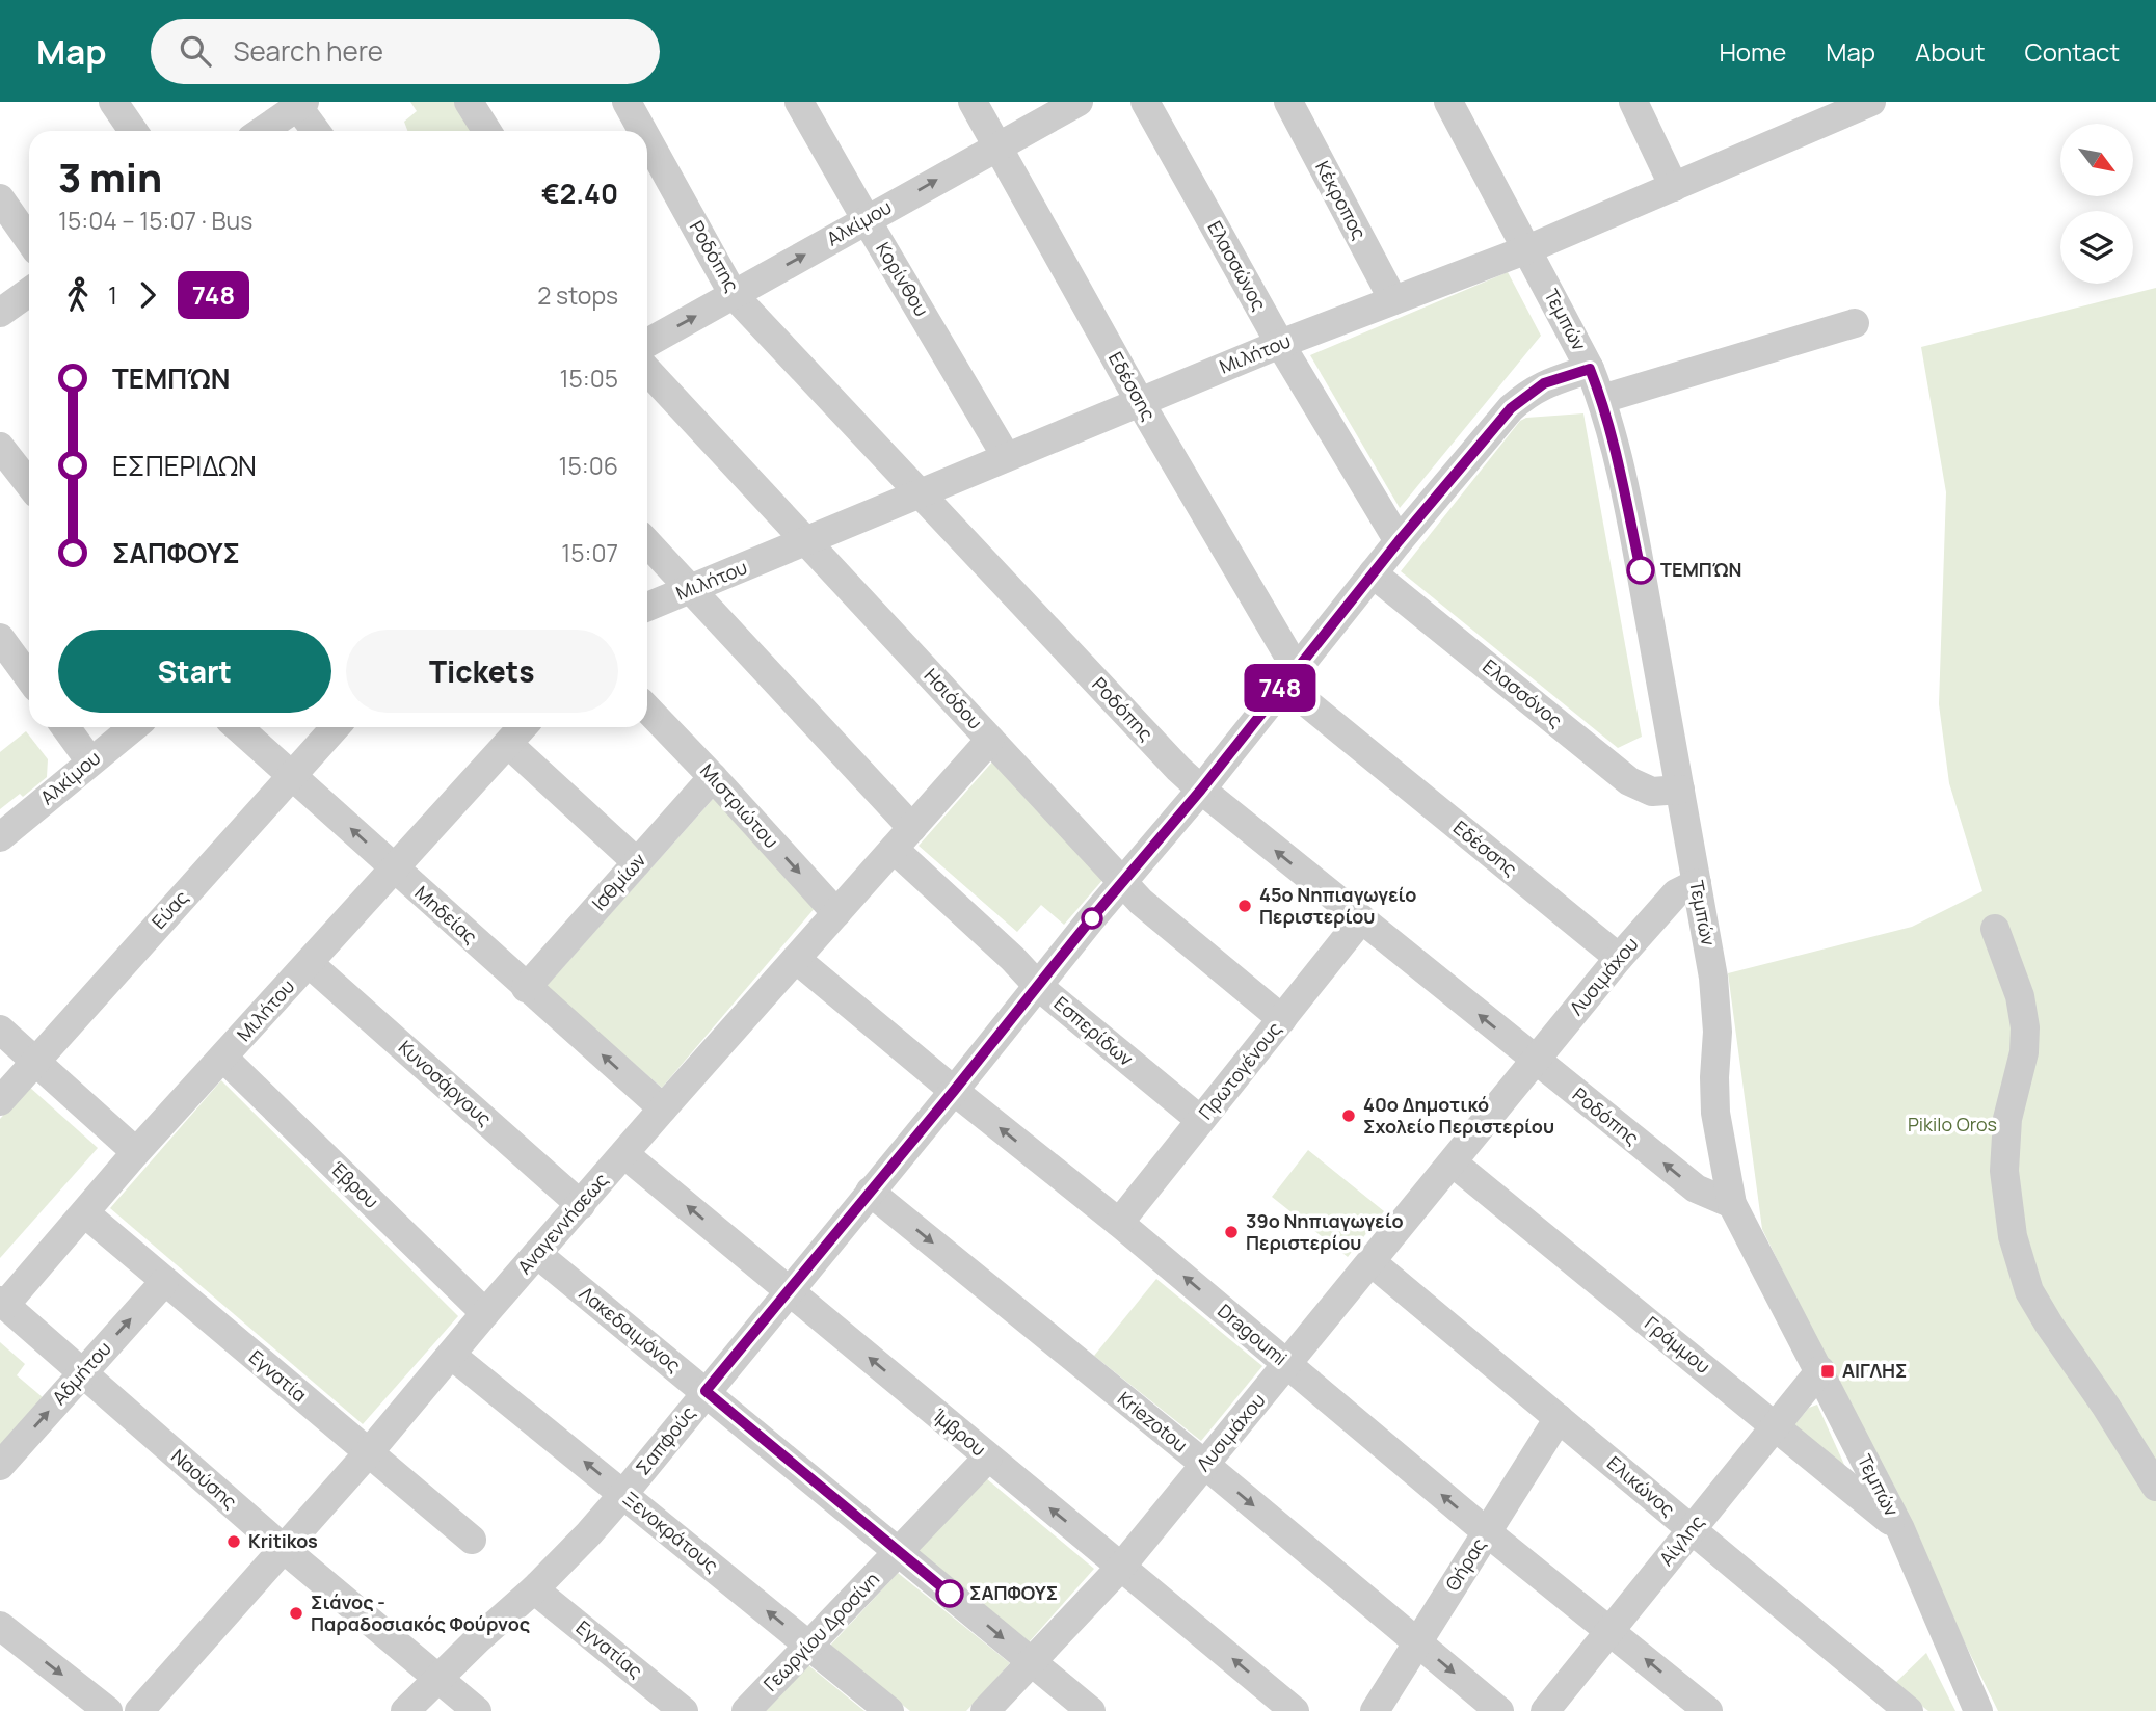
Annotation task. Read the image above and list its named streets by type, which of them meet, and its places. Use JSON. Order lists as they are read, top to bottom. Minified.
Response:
{"streets":{"street":["Κέκροπος","Αλκίμου","Ροδόπης","Ελασσώνος","Κορίνθου","Τεμπών","Μιλήτου","Εδέσσης","Ελασσόνος","Ησιόδου","Μιστριώτου","Ισθμίων","Εύας","Μηδείας","Λυσιμάχου","Εσπερίδων","Πρωτογένους","Κυνοσάργους","Έβρου","Αναγεννήσεως","Λακεδαιμόνος","Dragoumi","Γράμμου","Αδμήτου","Εγνατία","Kriezotou","Ίμβρου","Σαπφούς","Ναούσης","Ελικώνος","Ξενοκράτους","Αίγλης","Θήρας","Γεωργίου Δροσίνη","Εγνατίας"]},"crossings":[["Κέκροπος","Μιλήτου"],["Αλκίμου","Ροδόπης"],["Αλκίμου","Κορίνθου"],["Αλκίμου","Εδέσσης"],["Ροδόπης","Τεμπών"],["Ροδόπης","Μιλήτου"],["Ροδόπης","Λυσιμάχου"],["Ροδόπης","Πρωτογένους"],["Ροδόπης","Σαπφούς"],["Ελασσώνος","Μιλήτου"],["Ελασσώνος","Σαπφούς"],["Κορίνθου","Μιλήτου"],["Τεμπών","Μιλήτου"],["Τεμπών","Ελασσόνος"],["Τεμπών","Λυσιμάχου"],["Τεμπών","Γράμμου"],["Τεμπών","Σαπφούς"],["Τεμπών","Αίγλης"],["Μιλήτου","Εδέσσης"],["Μιλήτου","Ησιόδου"],["Μιλήτου","Μηδείας"],["Μιλήτου","Εσπερίδων"],["Μιλήτου","Κυνοσάργους"],["Μιλήτου","Έβρου"],["Μιλήτου","Εγνατία"],["Μιλήτου","Ναούσης"],["Εδέσσης","Λυσιμάχου"],["Εδέσσης","Σαπφούς"],["Ελασσόνος","Σαπφούς"],["Ησιόδου","Πρωτογένους"],["Ησιόδου","Αναγεννήσεως"],["Ησιόδου","Σαπφούς"],["Μιστριώτου","Ισθμίων"],["Μιστριώτου","Αναγεννήσεως"],["Ισθμίων","Μηδείας"],["Εύας","Μηδείας"],["Μηδείας","Αναγεννήσεως"],["Λυσιμάχου","Λακεδαιμόνος"],["Λυσιμάχου","Dragoumi"],["Λυσιμάχου","Γράμμου"],["Λυσιμάχου","Kriezotou"],["Λυσιμάχου","Ίμβρου"],["Λυσιμάχου","Ελικώνος"],["Εσπερίδων","Πρωτογένους"],["Εσπερίδων","Αναγεννήσεως"],["Εσπερίδων","Σαπφούς"],["Πρωτογένους","Dragoumi"],["Κυνοσάργους","Αναγεννήσεως"],["Έβρου","Αναγεννήσεως"],["Αναγεννήσεως","Λακεδαιμόνος"],["Αναγεννήσεως","Dragoumi"],["Αναγεννήσεως","Εγνατία"],["Αναγεννήσεως","Ίμβρου"],["Αναγεννήσεως","Ναούσης"],["Αναγεννήσεως","Ξενοκράτους"],["Λακεδαιμόνος","Σαπφούς"],["Λακεδαιμόνος","Γεωργίου Δροσίνη"],["Dragoumi","Σαπφούς"],["Dragoumi","Αίγλης"],["Dragoumi","Θήρας"],["Γράμμου","Αίγλης"],["Αδμήτου","Εγνατία"],["Αδμήτου","Ναούσης"],["Kriezotou","Σαπφούς"],["Kriezotou","Θήρας"],["Ίμβρου","Σαπφούς"],["Ίμβρου","Γεωργίου Δροσίνη"],["Σαπφούς","Ναούσης"],["Σαπφούς","Ξενοκράτους"],["Σαπφούς","Εγνατίας"],["Ελικώνος","Αίγλης"],["Ελικώνος","Θήρας"],["Ξενοκράτους","Γεωργίου Δροσίνη"]],"one_way":["Αλκίμου","Ροδόπης","Μιστριώτου","Μηδείας","Dragoumi","Αδμήτου","Kriezotou","Ίμβρου","Ξενοκράτους"],"parks":["Pikilo Oros"],"places":{"other":["ΤΕΜΠΏΝ","45ο Νηπιαγωγείο Περιστερίου","40ο Δημοτικό Σχολείο Περιστερίου","39ο Νηπιαγωγείο Περιστερίου","Kritikos","ΣΑΠΦΟΥΣ","Σιάνος - Παραδοσιακός Φούρνος"],"transit":["ΑΙΓΛΗΣ"]},"lines":["bus line 748"],"north":"bottom right","page":{"header":"Map","search":"Search here","nav":["Home","Map","About","Contact"],"on_map":"748","heading":["3 min","15:04 – 15:07 · Bus","€2.40"],"legs":["1","748","2 stops"],"list":[{"name":"ΤΕΜΠΏΝ","value":"15:05"},{"name":"ΕΣΠΕΡΙΔΩΝ","value":"15:06"},{"name":"ΣΑΠΦΟΥΣ","value":"15:07"}],"buttons":["Start","Tickets"]}}
